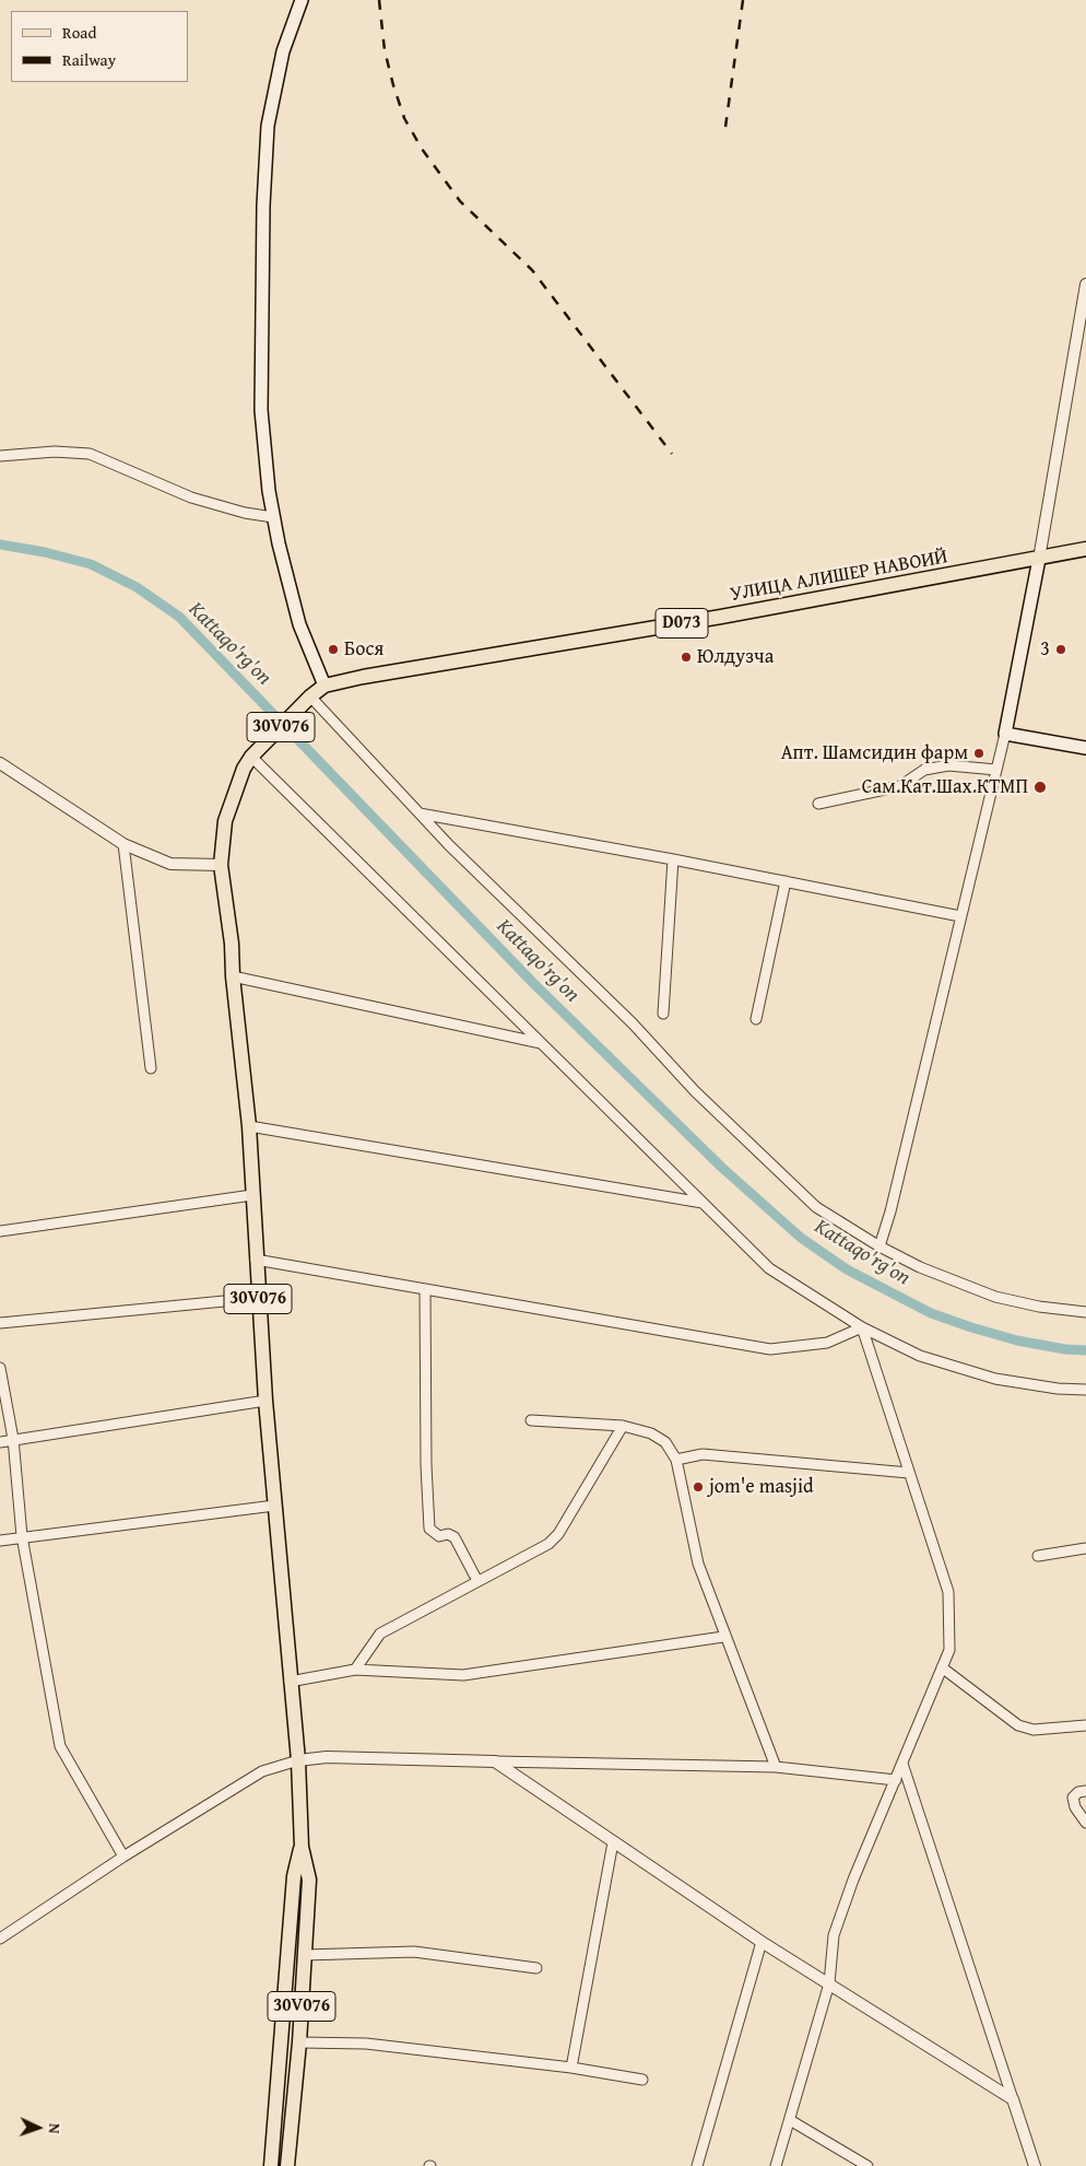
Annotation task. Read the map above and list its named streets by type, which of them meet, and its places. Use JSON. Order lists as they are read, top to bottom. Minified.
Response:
{"streets":{"main road":["УЛИЦА АЛИШЕР НАВОИЙ","D073","30V076"]},"crossings":[["УЛИЦА АЛИШЕР НАВОИЙ","30V076"]],"water":["Kattaqo'rg'on"],"places":["Бося","3","Юлдузча","Апт. Шамсидин фарм","Сам.Кат.Шах.КТМП","jom'e masjid"],"legend":["Road","Railway"],"north":"right"}
